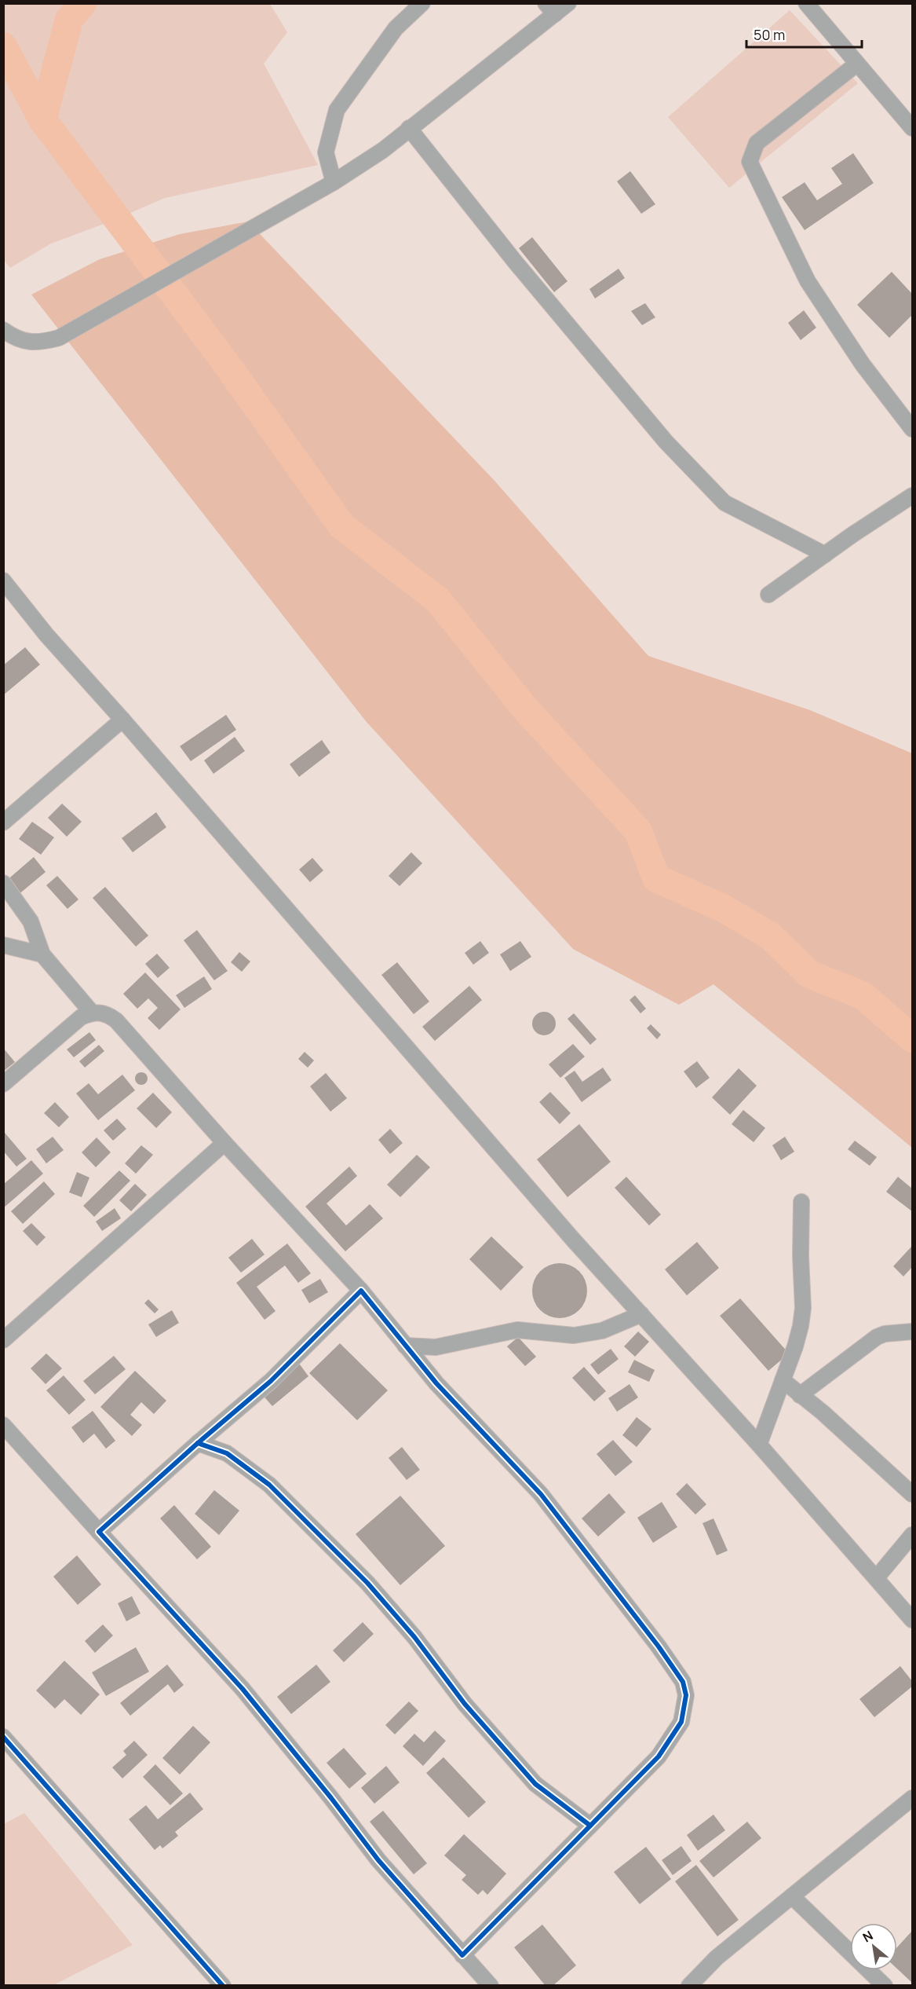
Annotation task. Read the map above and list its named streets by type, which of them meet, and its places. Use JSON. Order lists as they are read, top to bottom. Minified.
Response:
{"scale_bar":"50 m","north":"top left"}
